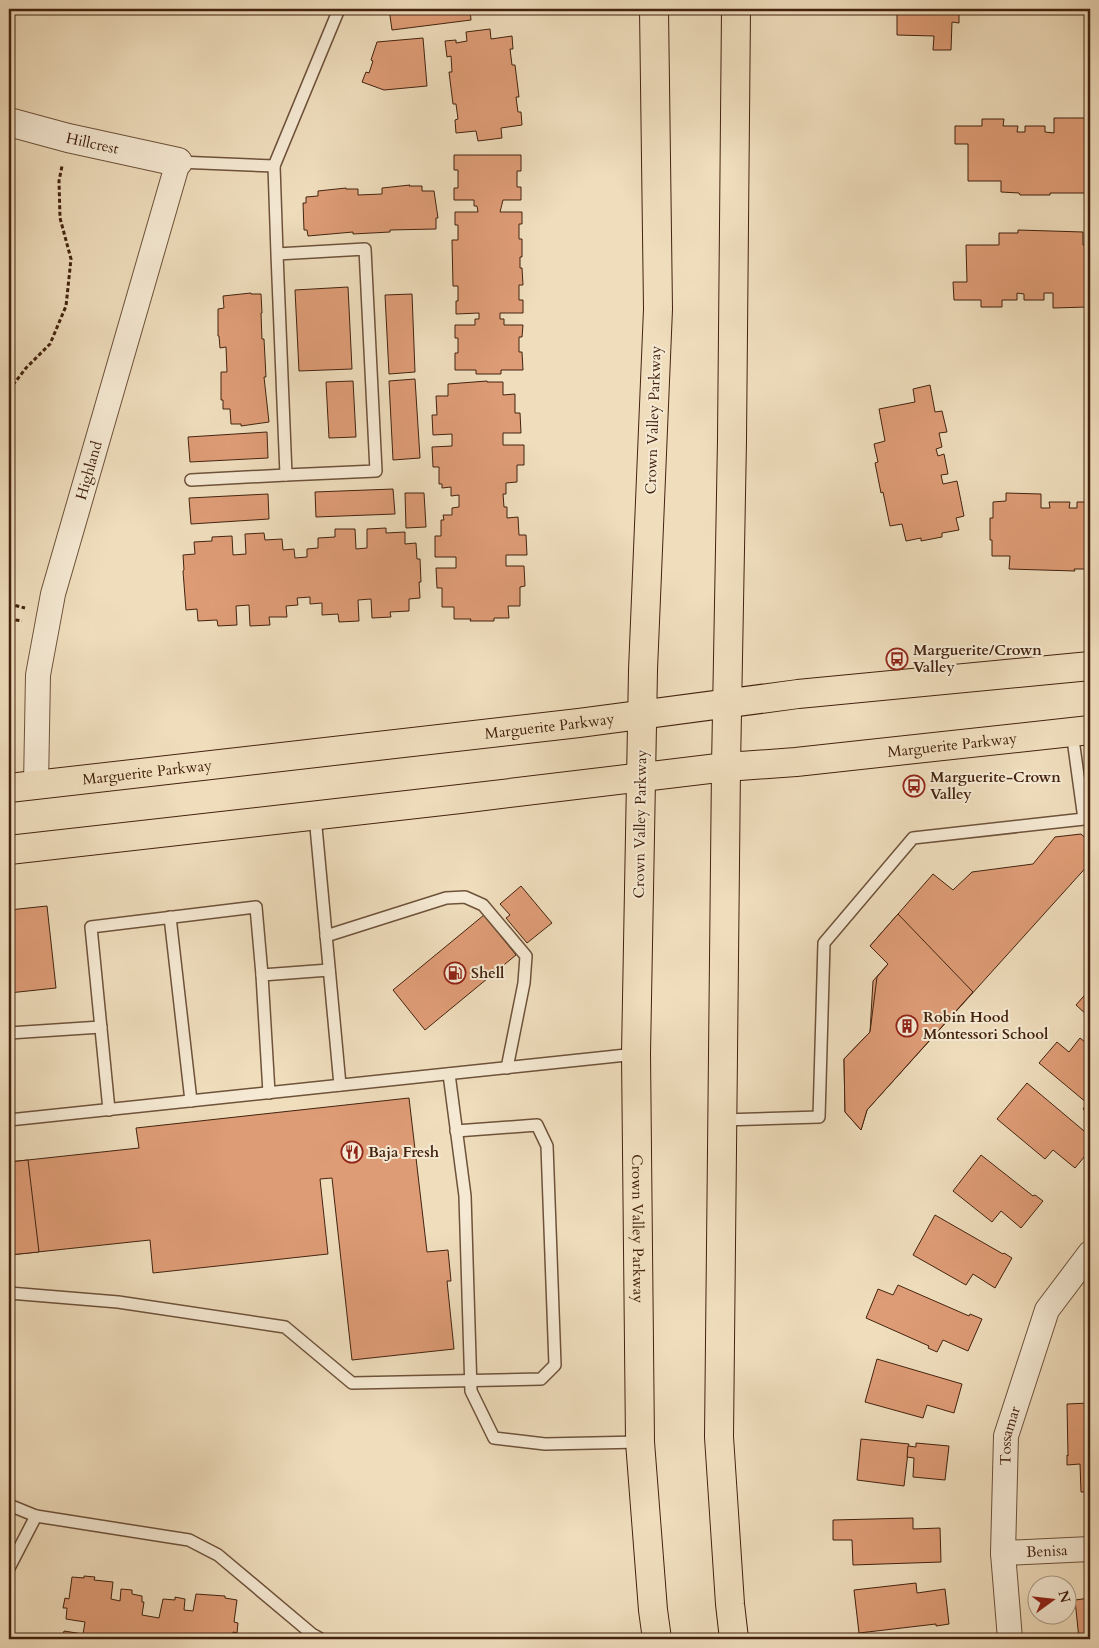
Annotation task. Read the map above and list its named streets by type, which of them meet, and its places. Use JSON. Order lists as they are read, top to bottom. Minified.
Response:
{"streets":{"main road":["Crown Valley Parkway","Marguerite Parkway"],"street":["Hillcrest","Highland","Tossamar","Benisa"]},"crossings":[["Hillcrest","Highland"],["Crown Valley Parkway","Marguerite Parkway"],["Highland","Marguerite Parkway"],["Tossamar","Benisa"]],"places":{"bus stop":["Marguerite/Crown Valley","Marguerite-Crown Valley"],"fuel station":["Shell"],"building":["Robin Hood Montessori School"],"restaurant":["Baja Fresh"]},"north":"right"}
